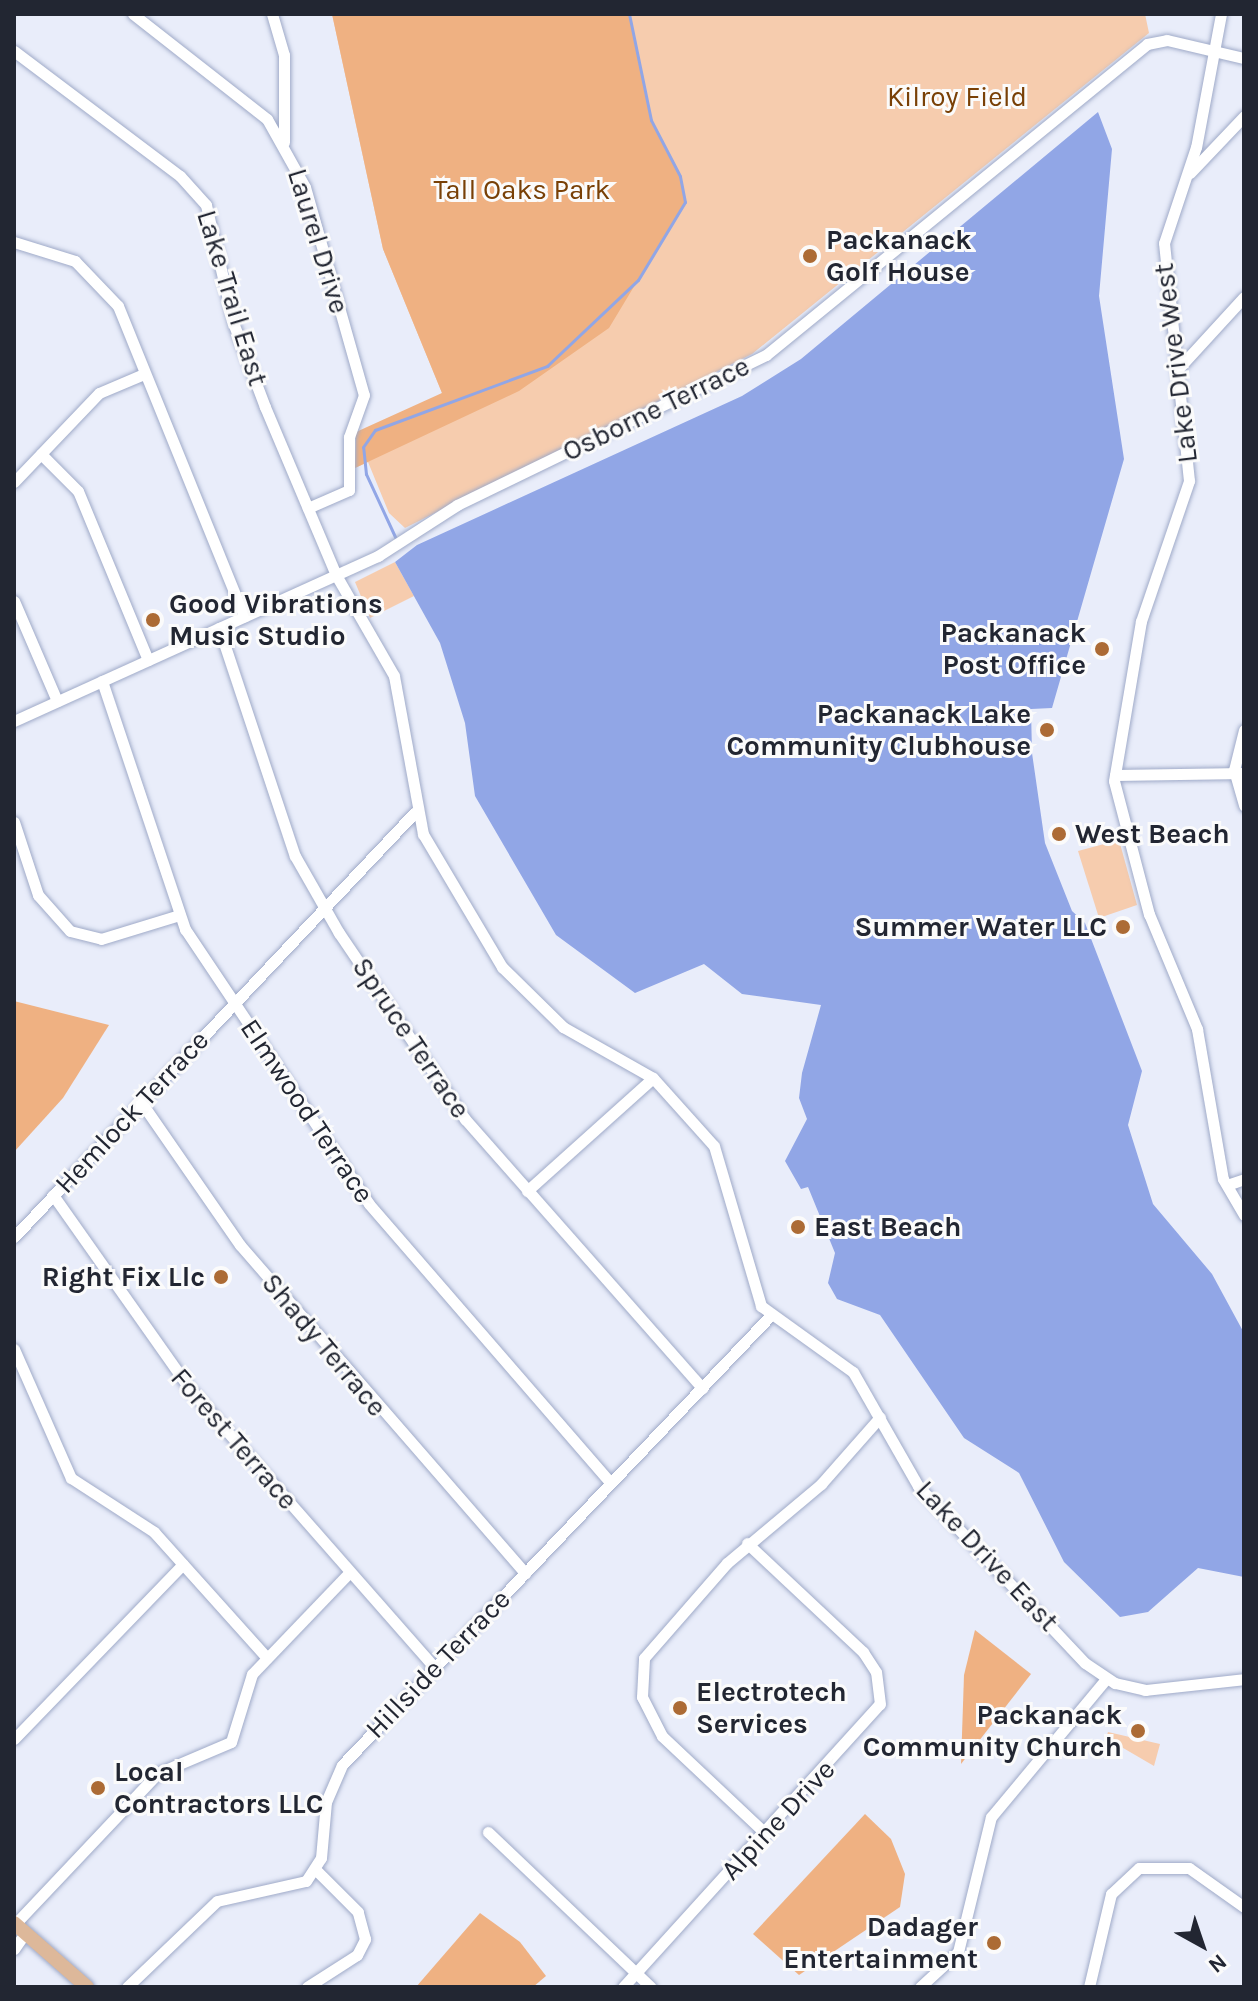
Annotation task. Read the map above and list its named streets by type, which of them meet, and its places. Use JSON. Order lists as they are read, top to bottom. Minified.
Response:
{"streets":{"street":["Laurel Drive","Lake Trail East","Lake Drive West","Osborne Terrace","Spruce Terrace","Elmwood Terrace","Hemlock Terrace","Shady Terrace","Forest Terrace","Lake Drive East","Hillside Terrace","Alpine Drive"]},"crossings":[["Laurel Drive","Lake Trail East"],["Lake Trail East","Osborne Terrace"],["Lake Trail East","Lake Drive East"],["Lake Drive West","Osborne Terrace"],["Osborne Terrace","Spruce Terrace"],["Osborne Terrace","Elmwood Terrace"],["Osborne Terrace","Lake Drive East"],["Spruce Terrace","Hemlock Terrace"],["Spruce Terrace","Hillside Terrace"],["Elmwood Terrace","Hemlock Terrace"],["Elmwood Terrace","Hillside Terrace"],["Hemlock Terrace","Shady Terrace"],["Hemlock Terrace","Forest Terrace"],["Hemlock Terrace","Lake Drive East"],["Shady Terrace","Hillside Terrace"],["Forest Terrace","Hillside Terrace"],["Lake Drive East","Hillside Terrace"]],"parks":["Kilroy Field","Tall Oaks Park"],"places":["Packanack Golf House","Good Vibrations Music Studio","Packanack Post Office","Packanack Lake Community Clubhouse","West Beach","Summer Water LLC","East Beach","Right Fix Llc","Electrotech Services","Packanack Community Church","Local Contractors LLC","Dadager Entertainment"],"north":"bottom right"}
